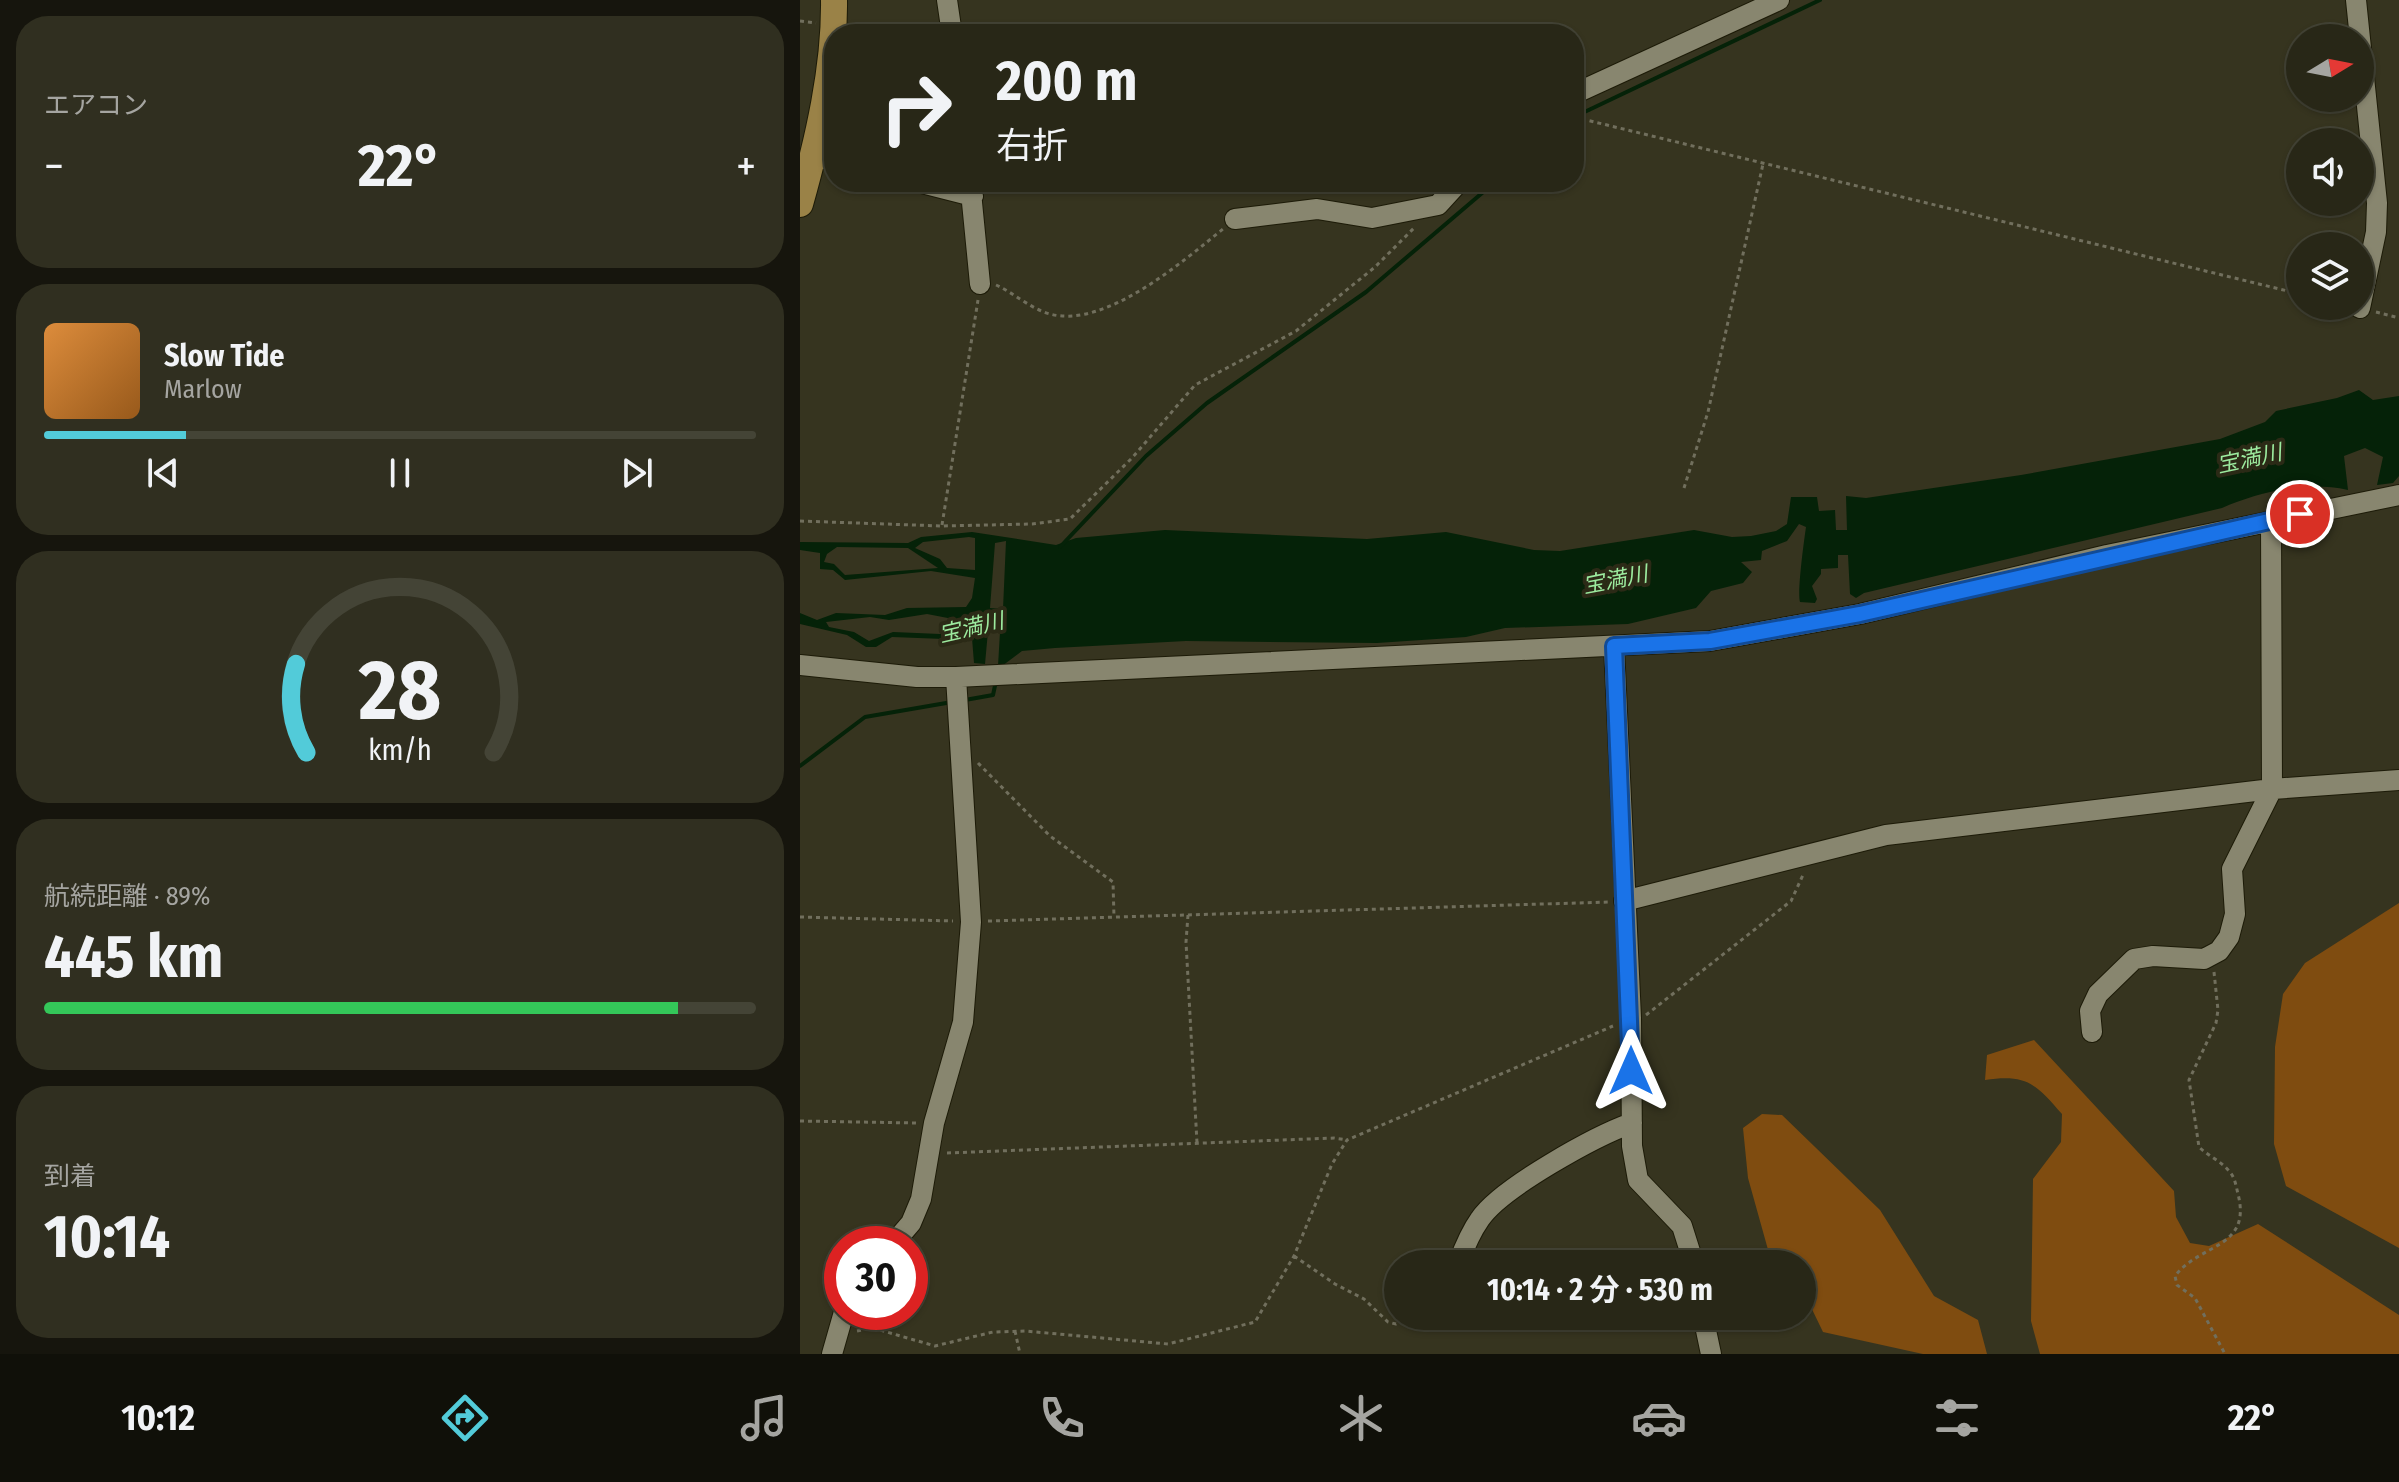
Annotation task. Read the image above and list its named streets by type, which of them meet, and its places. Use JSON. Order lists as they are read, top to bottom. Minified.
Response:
{"water":["宝満川"],"north":"right","page":{"tile":["エアコン",["航続距離 · 89%","445 km"],["到着","10:14"]],"turn":["200 m","右折"],"heat":["−","22°","+"],"song":["Slow Tide","Marlow"],"limit":"30","trip":"10:14 · 2 分 · 530 m","tabs":["10:12","22°"],"gauge":["28","km/h"]}}
